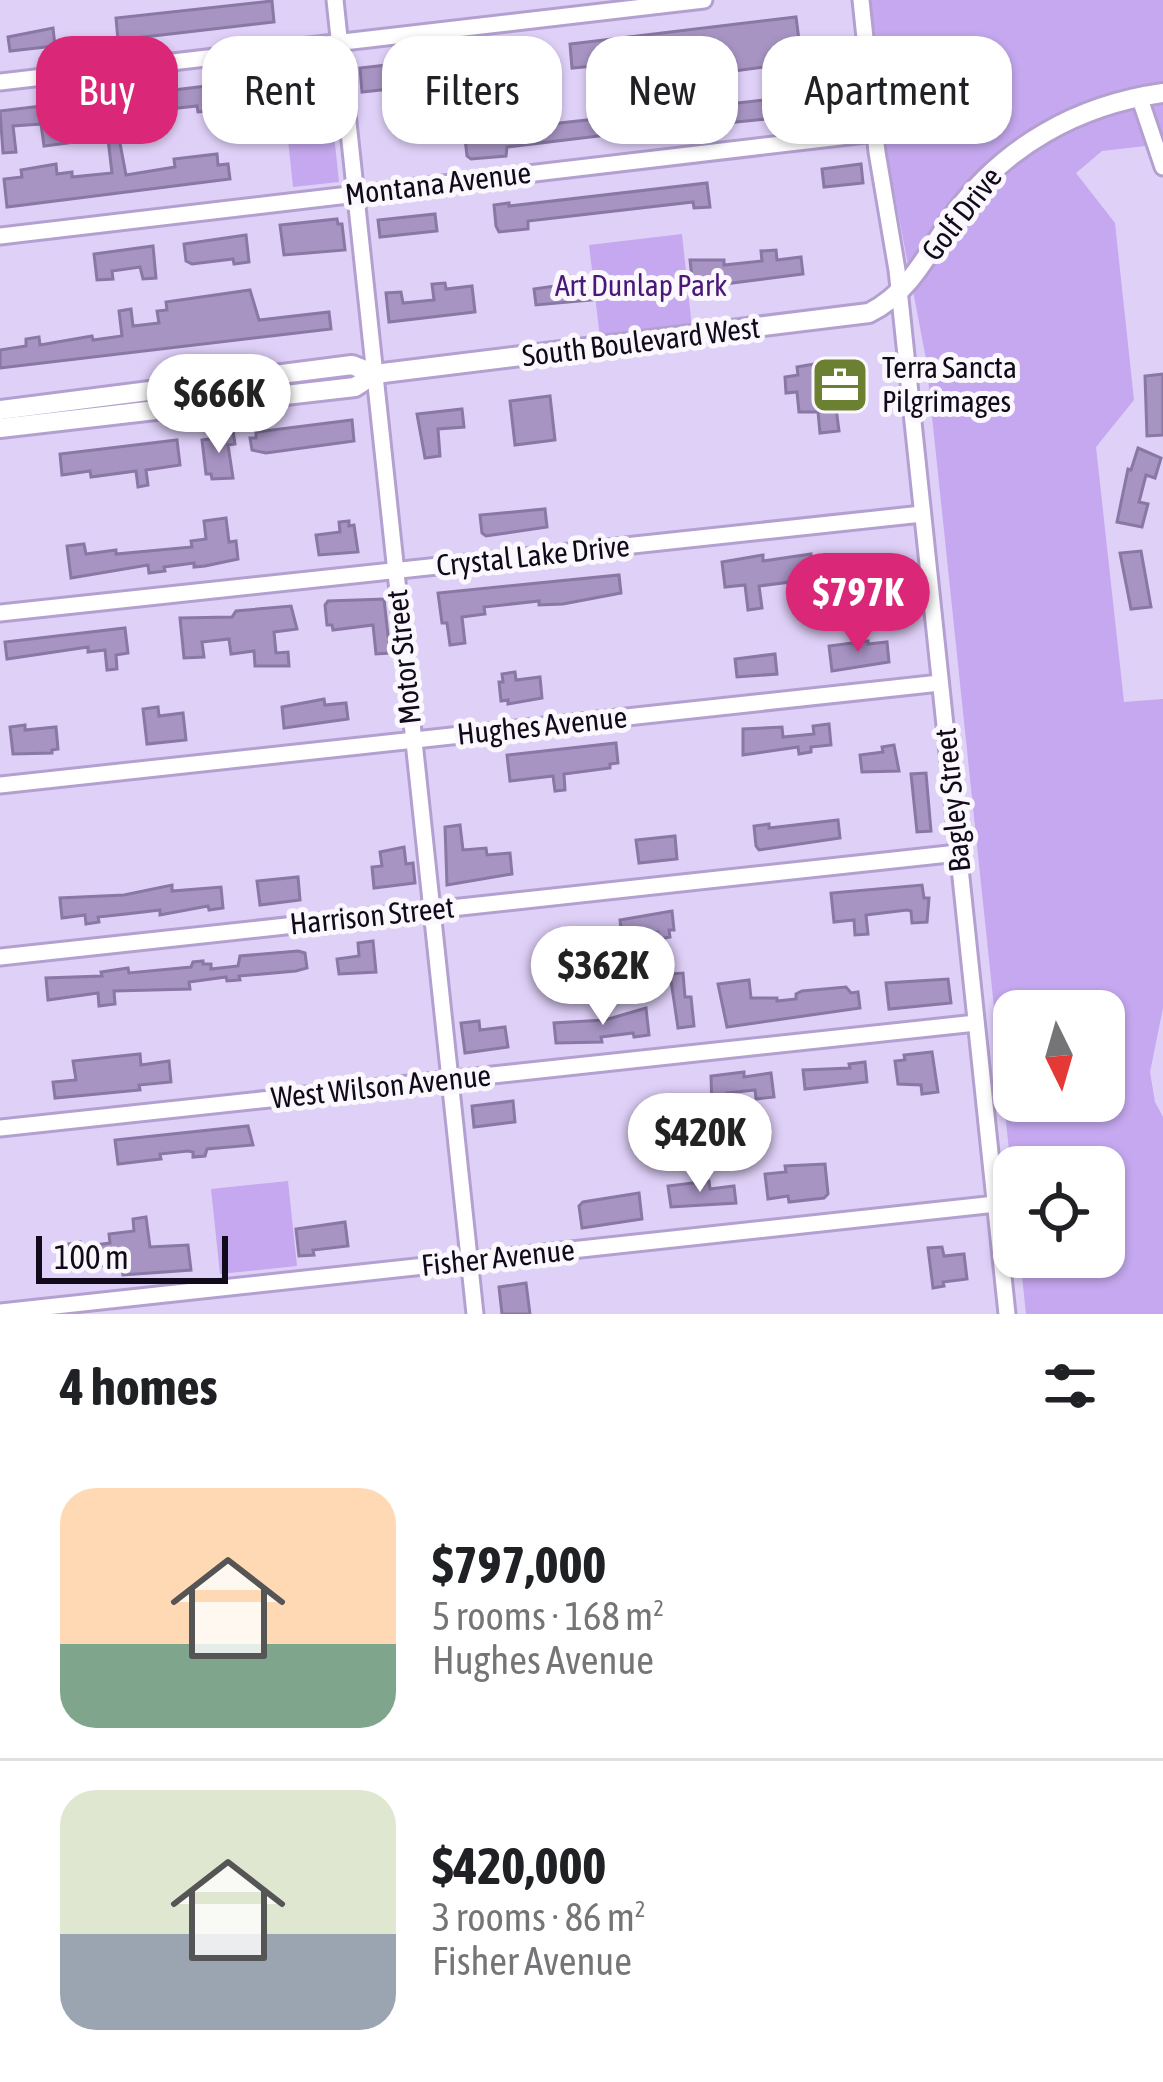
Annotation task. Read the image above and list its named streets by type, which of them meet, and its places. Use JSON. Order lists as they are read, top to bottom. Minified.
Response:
{"streets":{"street":["Montana Avenue","Golf Drive","South Boulevard West","Crystal Lake Drive","Motor Street","Hughes Avenue","Bagley Street","Harrison Street","West Wilson Avenue","Fisher Avenue"]},"crossings":[["Montana Avenue","Motor Street"],["Golf Drive","South Boulevard West"],["Golf Drive","Bagley Street"],["South Boulevard West","Motor Street"],["South Boulevard West","Bagley Street"],["Crystal Lake Drive","Motor Street"],["Crystal Lake Drive","Bagley Street"],["Motor Street","Hughes Avenue"],["Motor Street","Harrison Street"],["Motor Street","West Wilson Avenue"],["Motor Street","Fisher Avenue"],["Hughes Avenue","Bagley Street"],["Bagley Street","Harrison Street"],["Bagley Street","West Wilson Avenue"]],"parks":["Art Dunlap Park"],"places":{"office":["Terra Sancta Pilgrimages"]},"scale_bar":"100 m","north":"bottom","page":{"chip":["Buy","Rent","Filters","New","Apartment"],"price":["$666K","$797K","$362K","$420K"],"scale":"100 m","heading":"4 homes","list":[{"name":"$797,000","note":"5 rooms · 168 m² · Hughes Avenue"},{"name":"$420,000","note":"3 rooms · 86 m² · Fisher Avenue"}]}}
